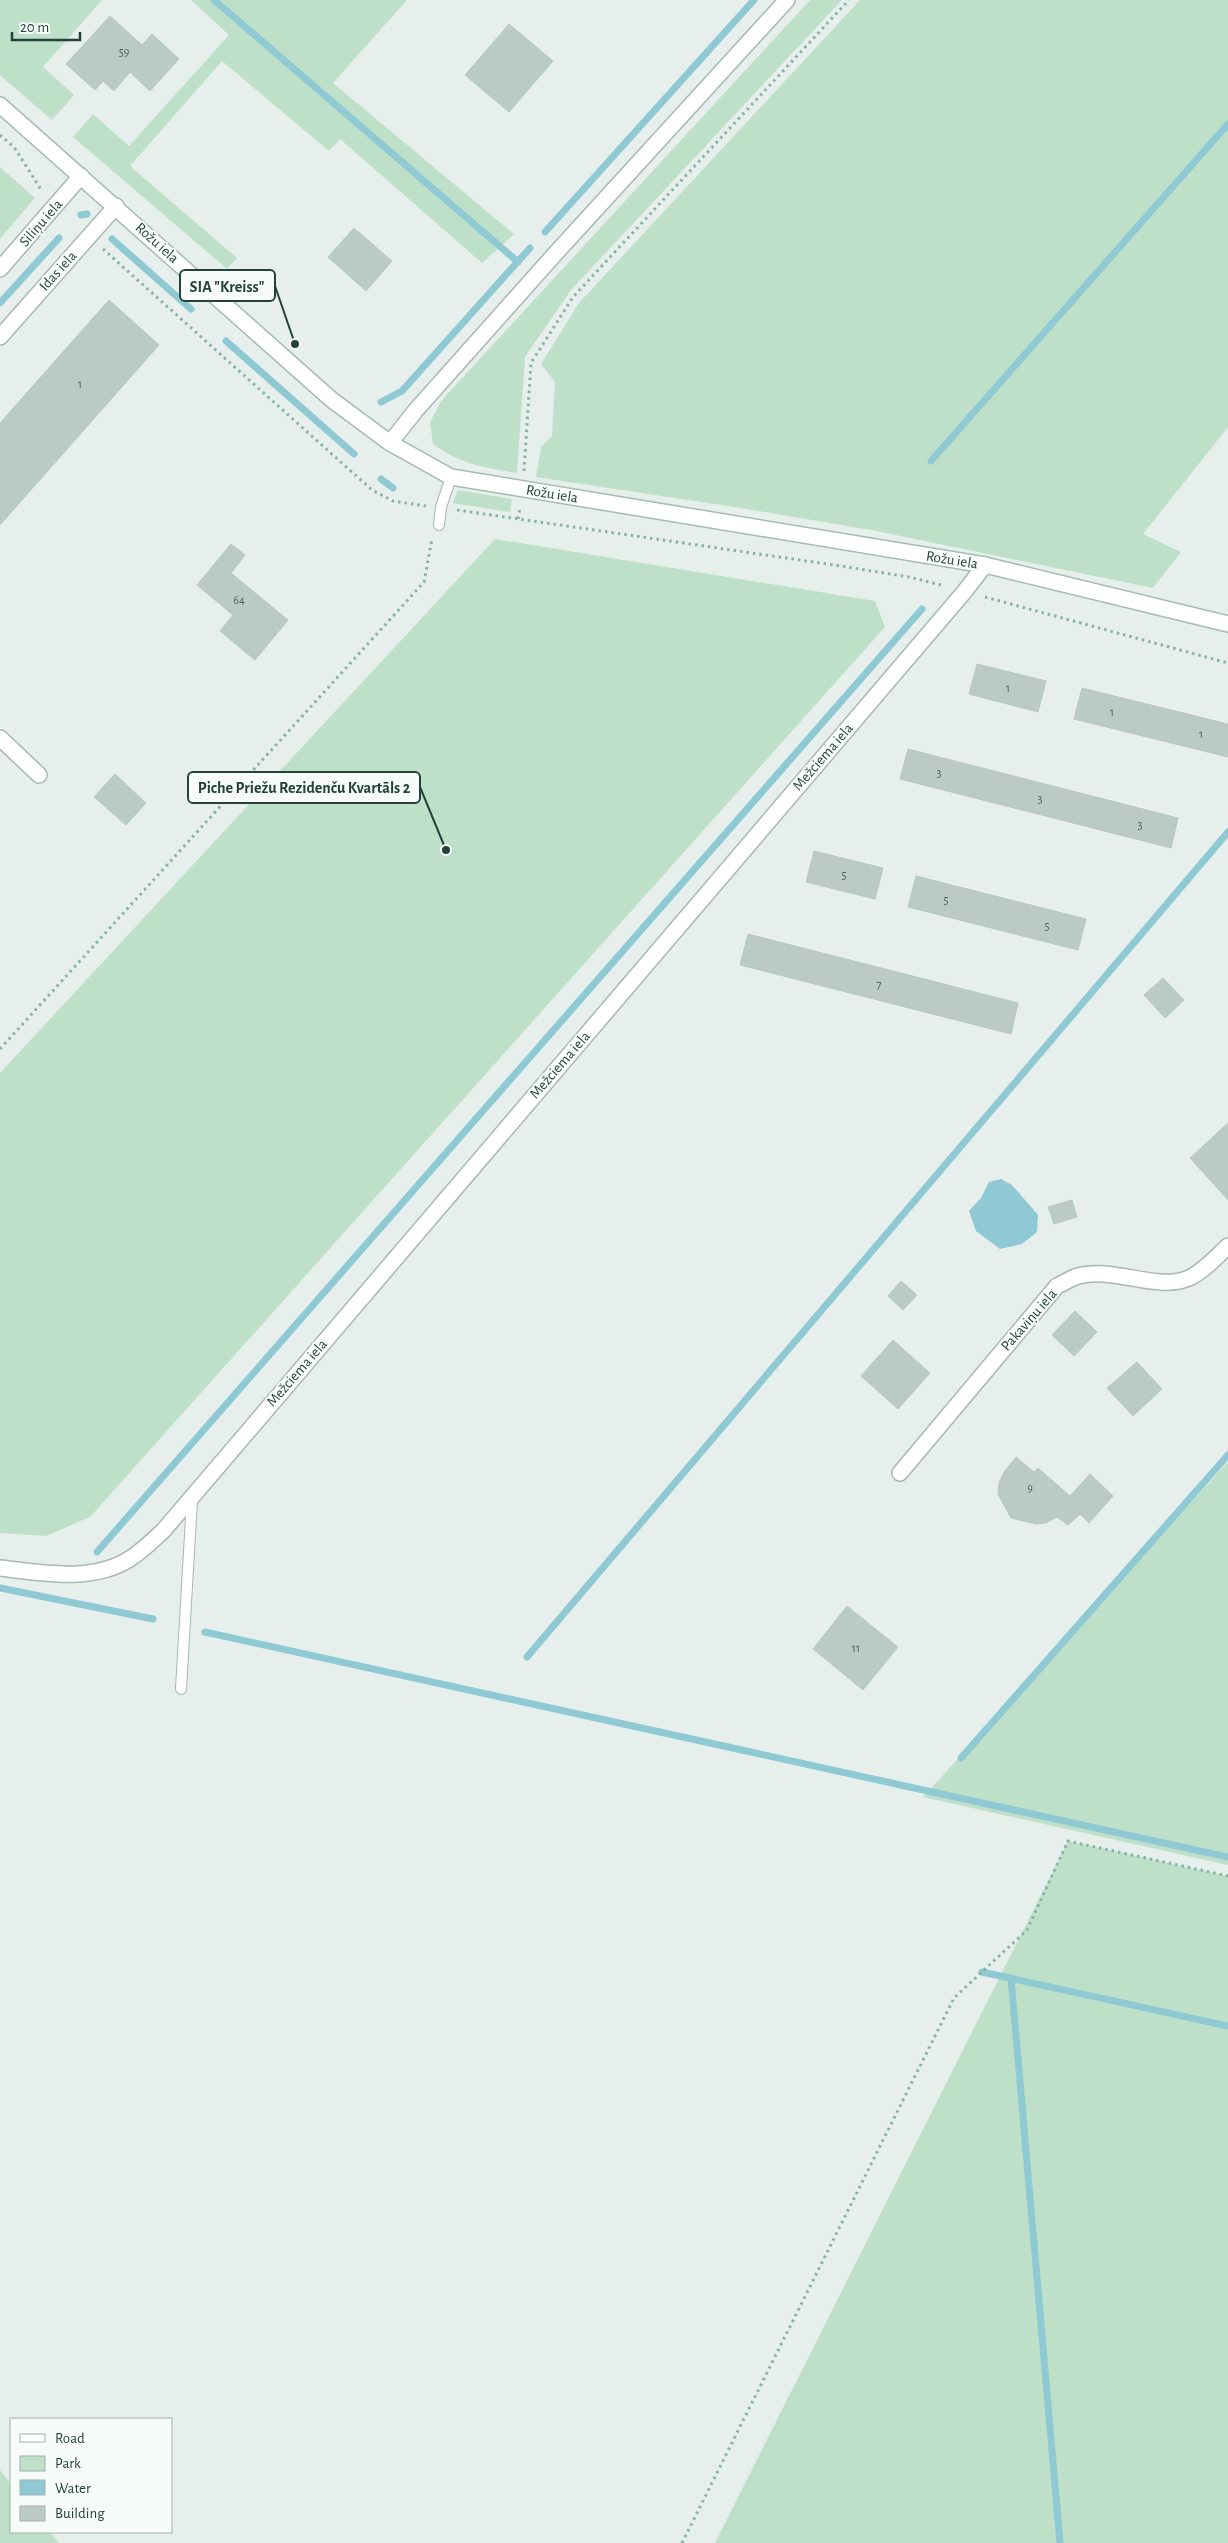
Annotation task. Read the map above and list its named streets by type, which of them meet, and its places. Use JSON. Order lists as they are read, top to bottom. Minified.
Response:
{"streets":{"street":["Siliņu iela","Rožu iela","Idas iela","Mežciema iela","Pakaviņu iela"]},"crossings":[["Siliņu iela","Rožu iela"],["Rožu iela","Idas iela"],["Rožu iela","Mežciema iela"]],"places":["SIA \"Kreiss\"","Piche Priežu Rezidenču Kvartāls 2"],"house_numbers":["59","1","64","1","1","1","3","3","3","5","5","5","7","9","11"],"legend":["Road","Park","Water","Building"],"scale_bar":"20 m"}
